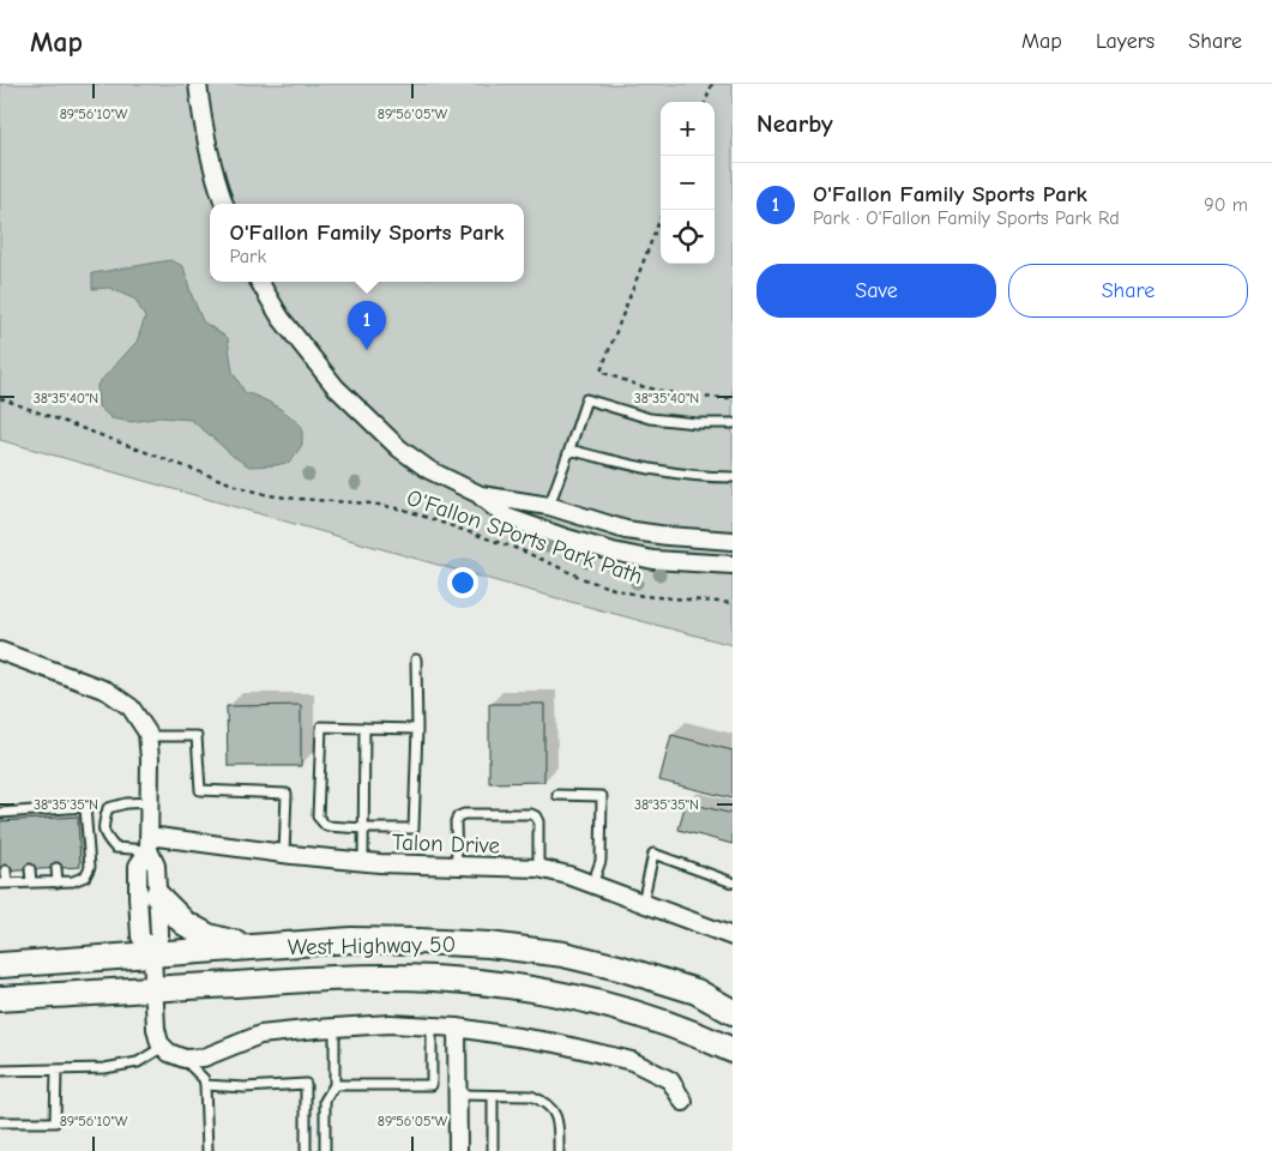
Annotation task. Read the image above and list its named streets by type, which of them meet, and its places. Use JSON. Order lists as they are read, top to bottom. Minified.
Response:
{"streets":{"main road":["West Highway 50"],"street":["Talon Drive"],"path":["O'Fallon SPorts Park Path"]},"page":{"header":"Map","nav":["Map","Layers","Share"],"heading":"Nearby","map_buttons":["+","−"],"list":[{"mark":"1","name":"O'Fallon Family Sports Park","note":"Park · O'Fallon Family Sports Park Rd","value":"90 m"}],"popup":["O'Fallon Family Sports Park","Park"],"buttons":["Save","Share"],"pins":"1"},"coordinates":["89°56'10\"W","89°56'05\"W","38°35'40\"N","38°35'35\"N"]}
